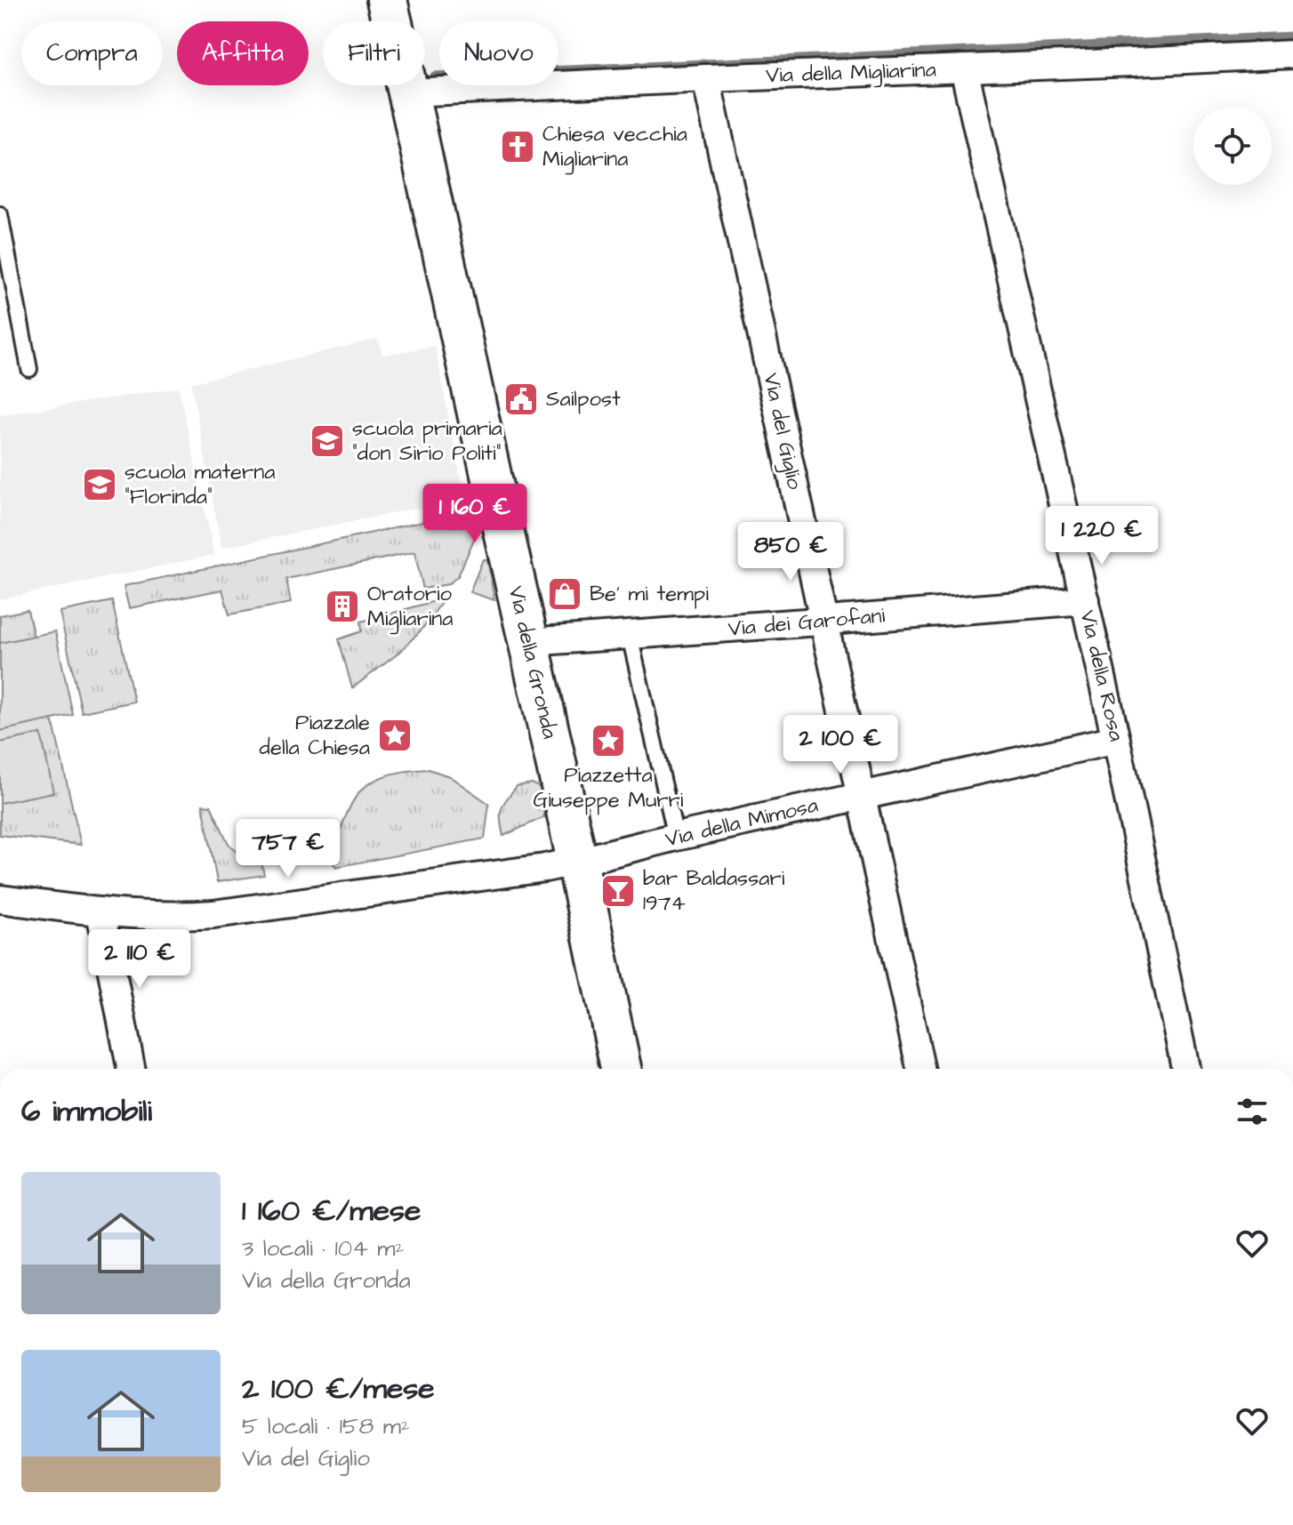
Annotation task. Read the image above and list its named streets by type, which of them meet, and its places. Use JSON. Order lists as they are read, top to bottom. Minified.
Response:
{"streets":{"street":["Via della Migliarina","Via del Giglio","Via dei Garofani","Via della Gronda","Via della Rosa","Via della Mimosa"]},"crossings":[["Via della Migliarina","Via del Giglio"],["Via della Migliarina","Via della Gronda"],["Via della Migliarina","Via della Rosa"],["Via del Giglio","Via dei Garofani"],["Via del Giglio","Via della Mimosa"],["Via dei Garofani","Via della Gronda"],["Via dei Garofani","Via della Rosa"],["Via della Gronda","Via della Mimosa"],["Via della Rosa","Via della Mimosa"]],"places":{"church":["Chiesa vecchia Migliarina"],"public building":["Sailpost"],"school or university":["scuola primaria \"don Sirio Politi\"","scuola materna \"Florinda\""],"shop":["Be' mi tempi"],"building":["Oratorio Migliarina"],"place":["Piazzale della Chiesa","Piazzetta Giuseppe Murri"],"bar":["bar Baldassari 1974"]},"page":{"chip":["Compra","Affitta","Filtri","Nuovo"],"price":["1 160 €","1 220 €","850 €","2 100 €","757 €","2 110 €"],"heading":"6 immobili","list":[{"name":"1 160 €/mese","note":"3 locali · 104 m² · Via della Gronda"},{"name":"2 100 €/mese","note":"5 locali · 158 m² · Via del Giglio"}]}}
